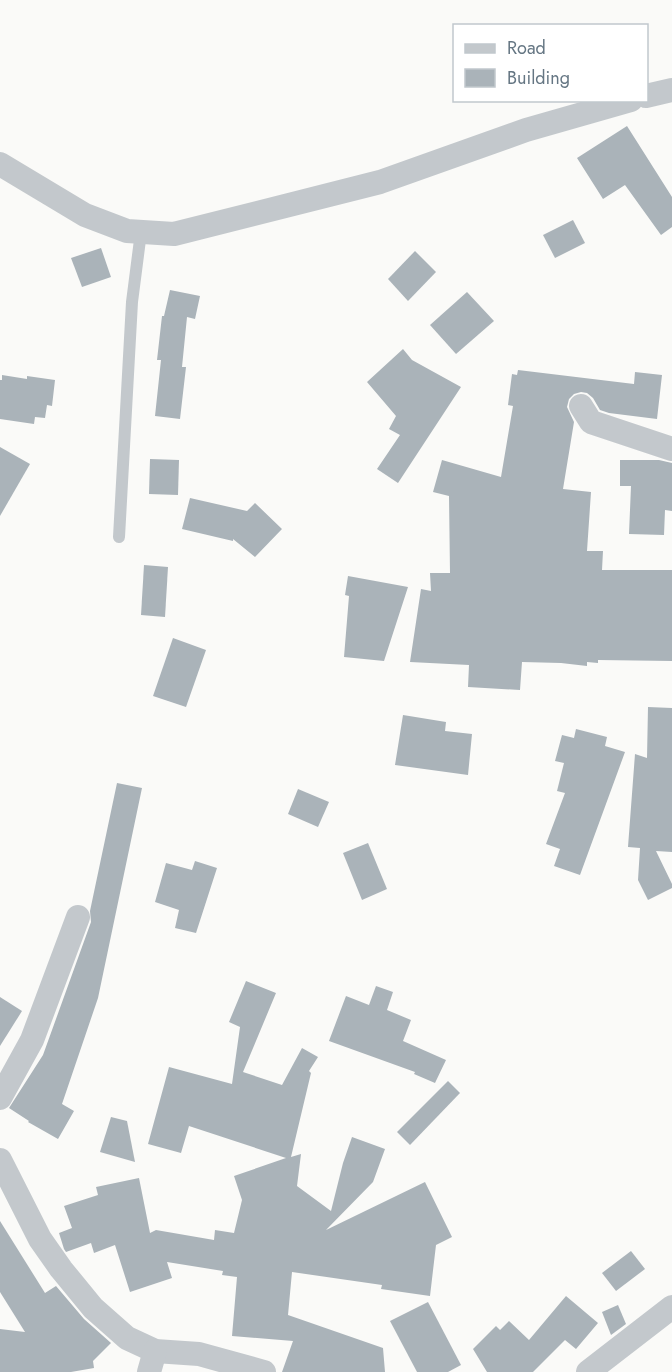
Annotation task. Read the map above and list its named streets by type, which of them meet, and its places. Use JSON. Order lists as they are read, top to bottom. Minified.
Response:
{"legend":["Road","Building"]}
